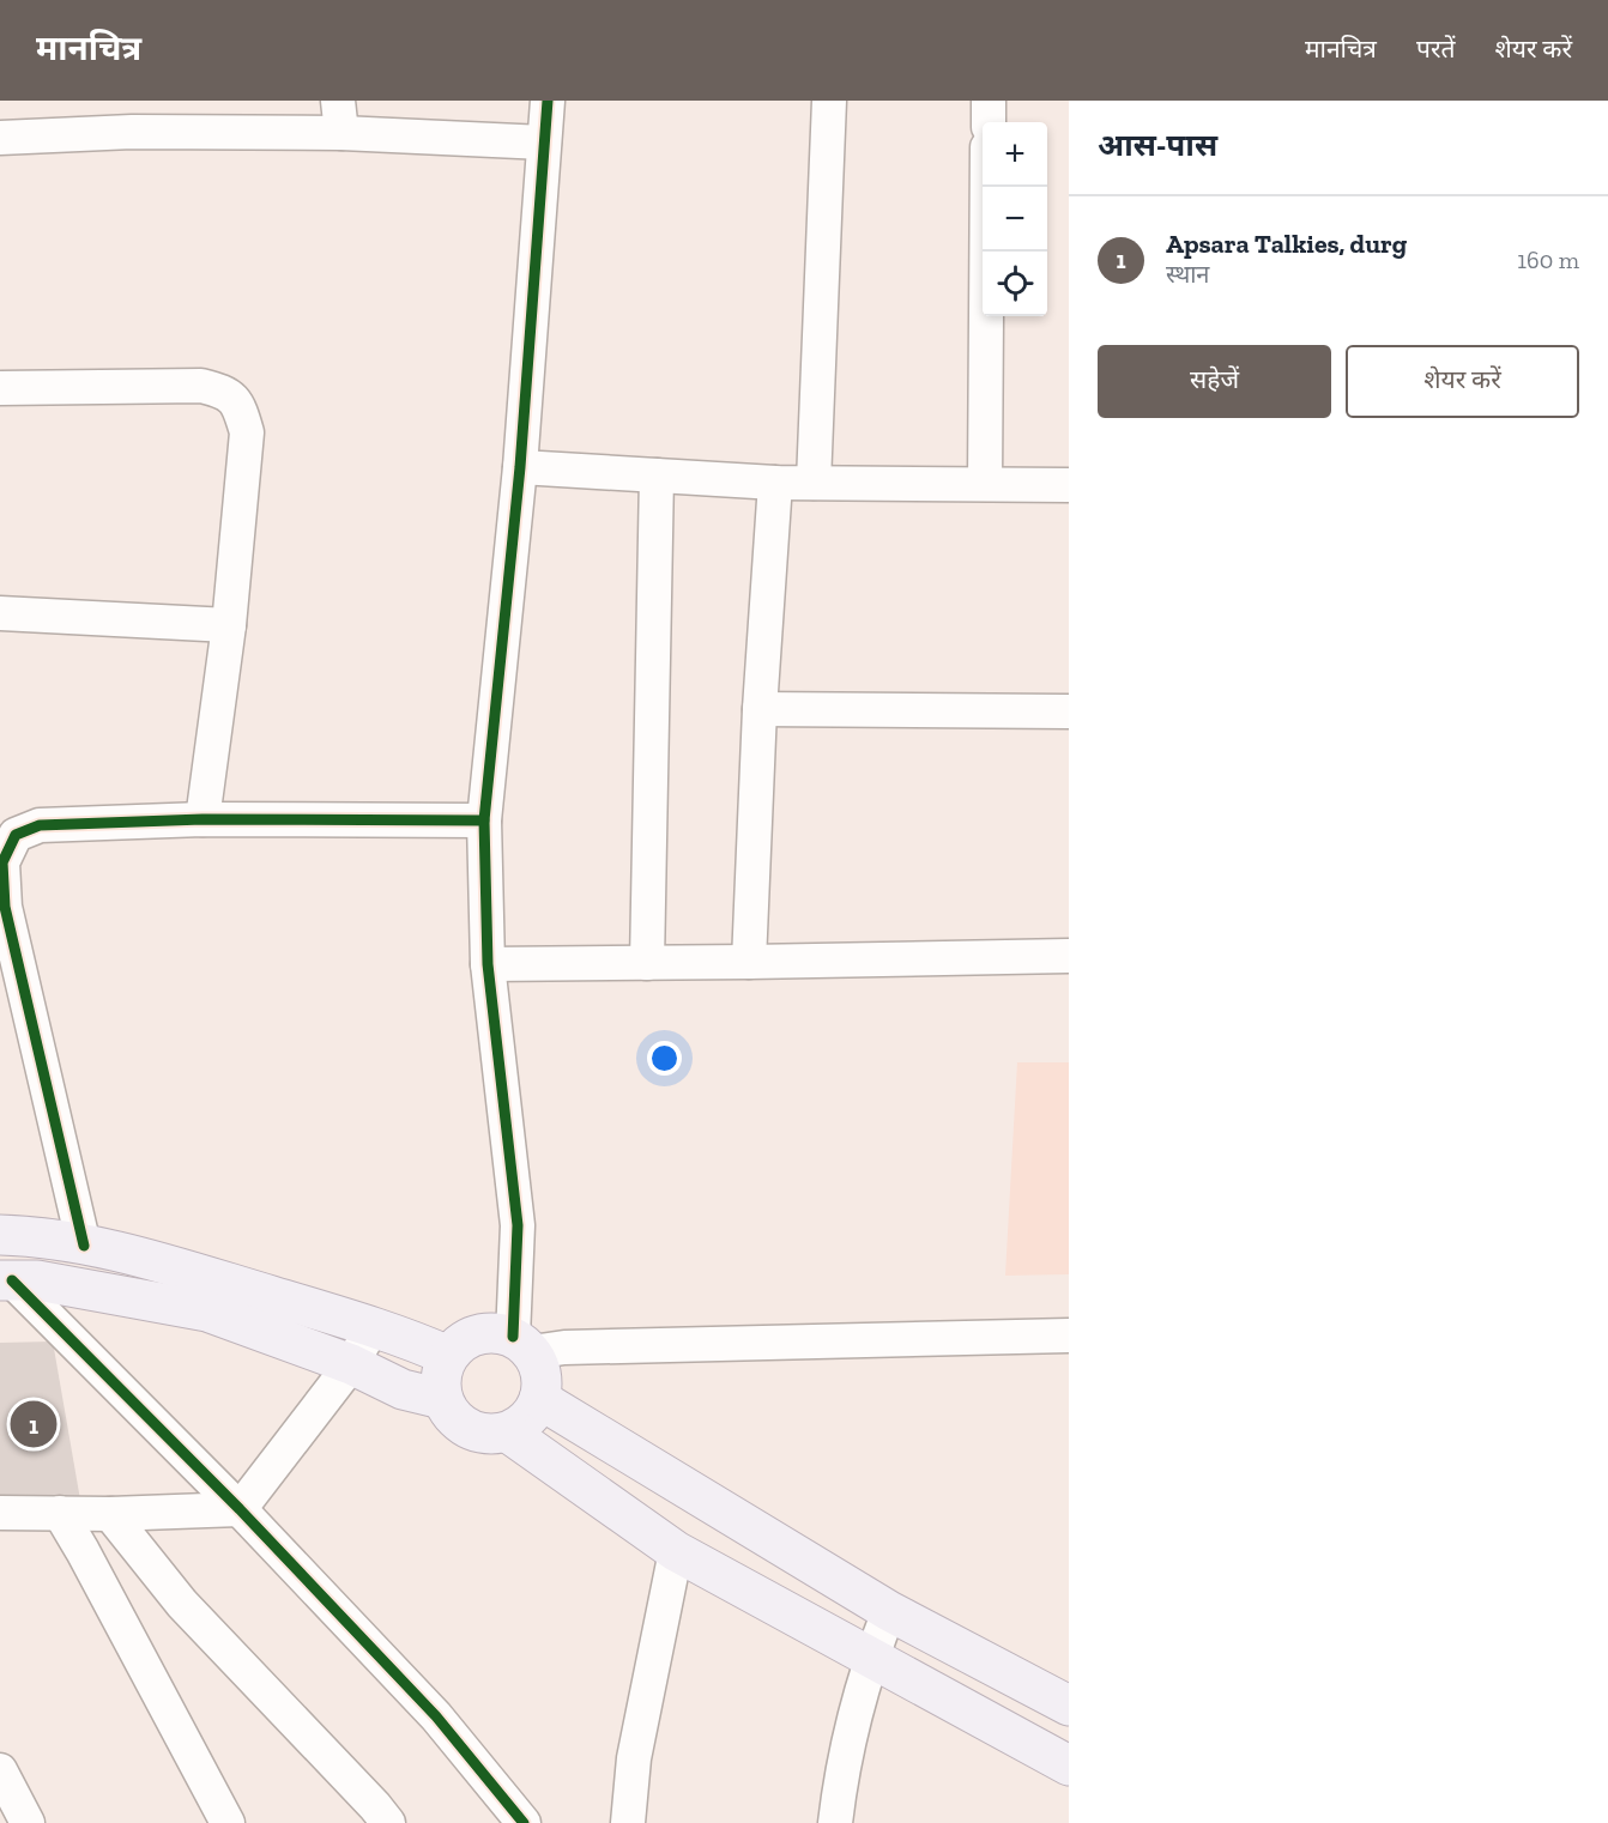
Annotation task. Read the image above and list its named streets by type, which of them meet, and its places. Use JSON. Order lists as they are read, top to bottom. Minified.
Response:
{"page":{"header":"मानचित्र","nav":["मानचित्र","परतें","शेयर करें"],"heading":"आस-पास","map_buttons":["+","−"],"list":[{"mark":"1","name":"Apsara Talkies, durg","note":"स्थान","value":"160 m"}],"buttons":["सहेजें","शेयर करें"],"pins":"1"}}
